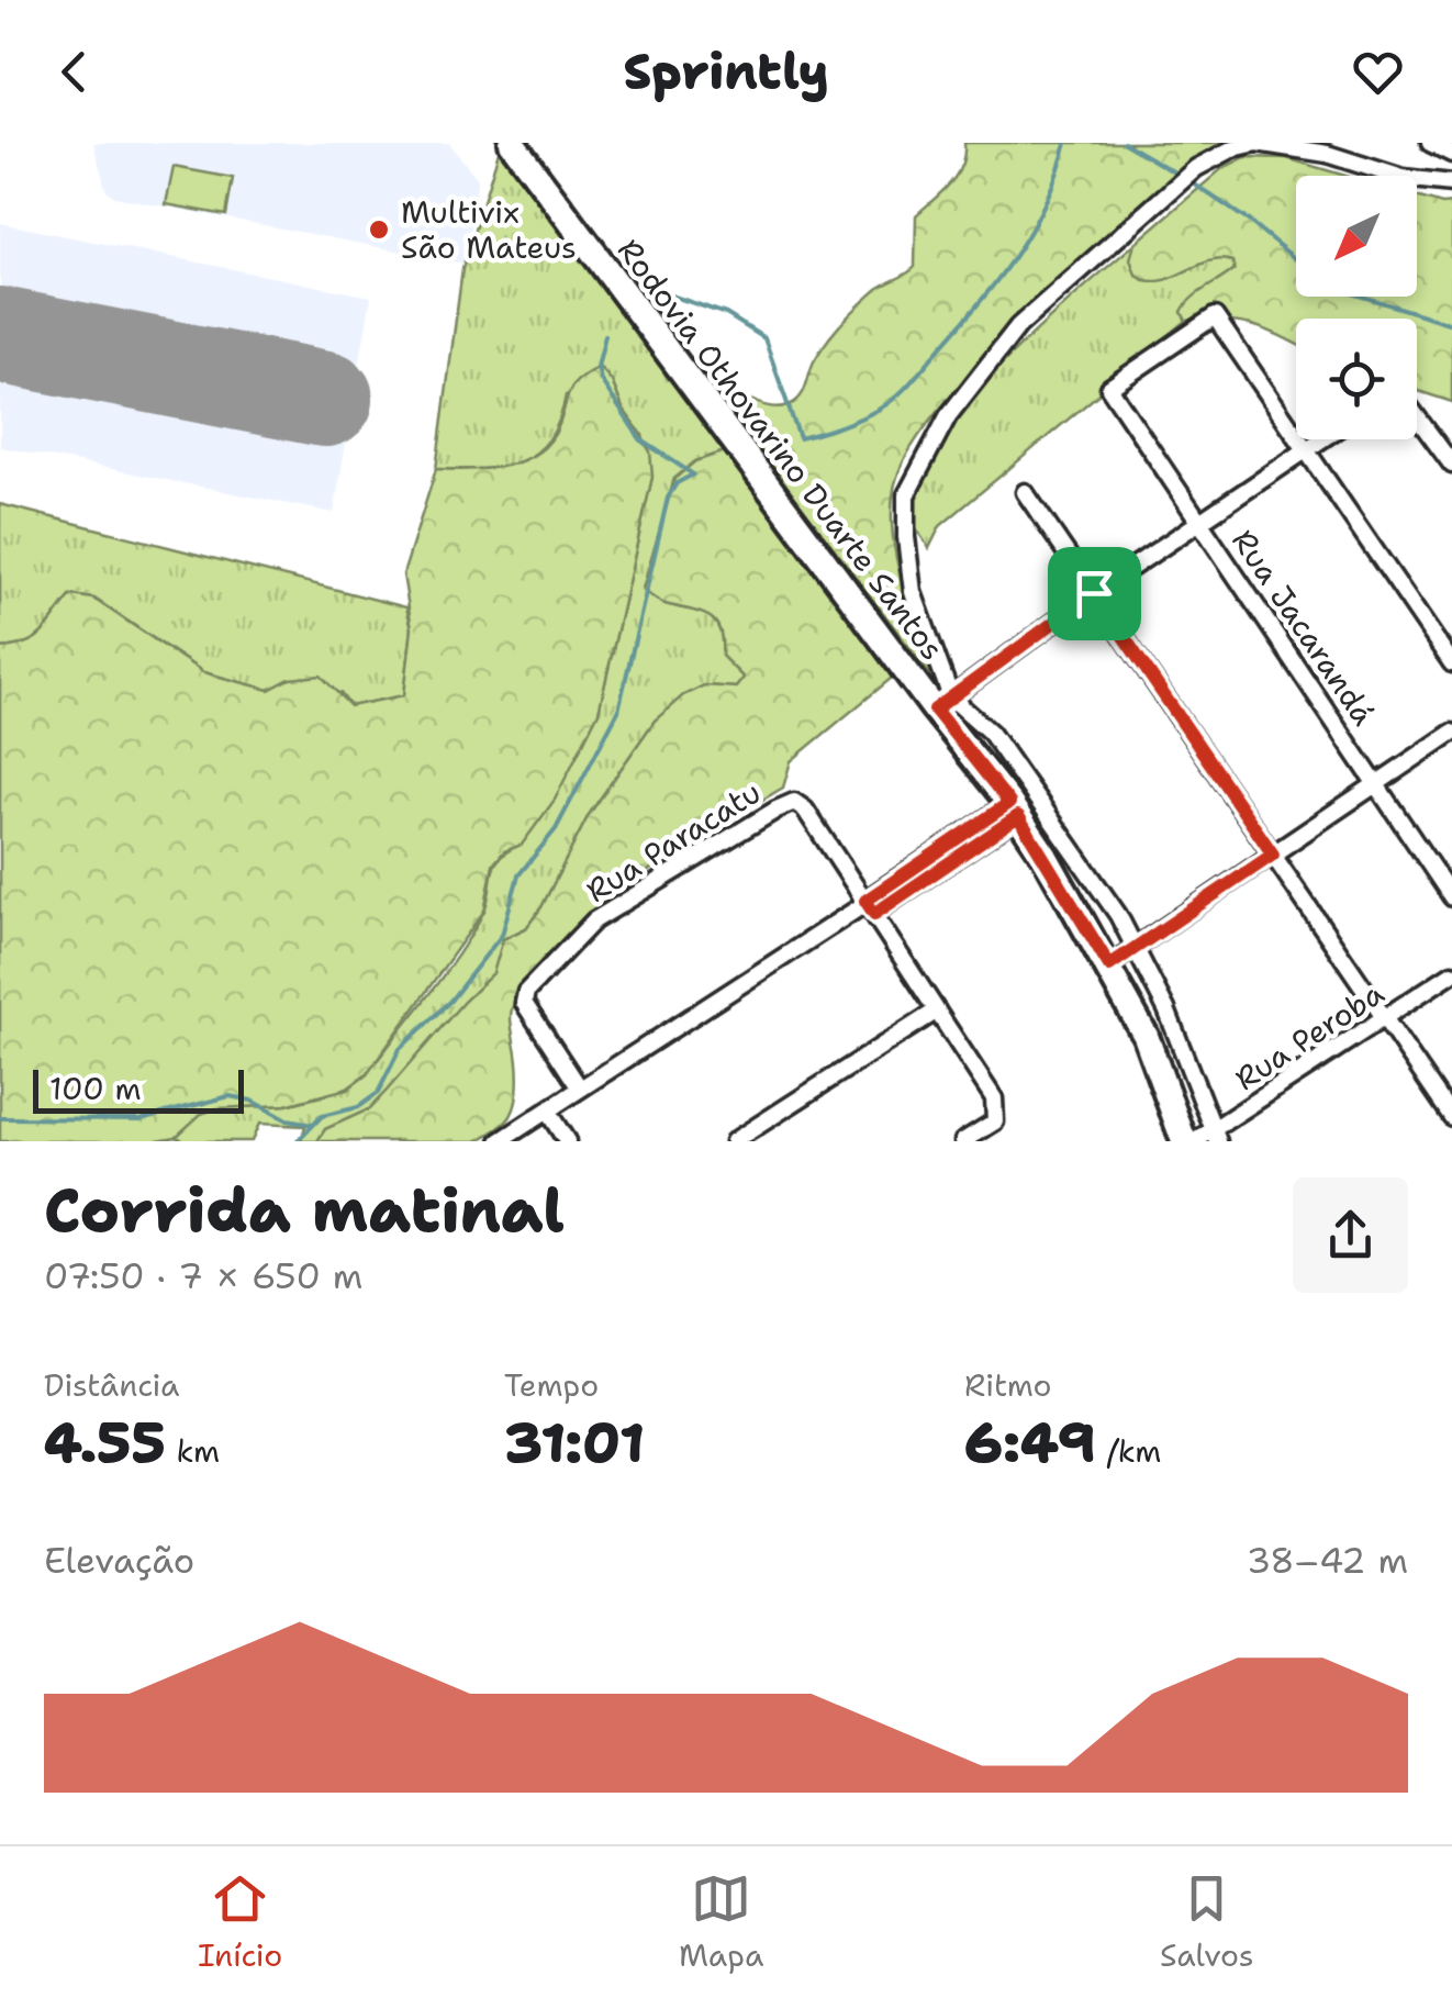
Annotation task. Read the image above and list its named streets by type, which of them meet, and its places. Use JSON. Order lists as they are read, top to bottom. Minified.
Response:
{"streets":{"main road":["Rodovia Othovarino Duarte Santos"],"street":["Rua Jacarandá","Rua Paracatu","Rua Peroba"]},"crossings":[["Rodovia Othovarino Duarte Santos","Rua Peroba"]],"places":["Multivix São Mateus"],"scale_bar":"100 m","north":"bottom left","page":{"header":"Sprintly","scale":"100 m","heading":["Corrida matinal","07:50 · 7 × 650 m"],"stats":[["Distância","4.55 km"],["Tempo","31:01"],["Ritmo","6:49 /km"]],"chart":["Elevação","38–42 m"],"tabs":["Início","Mapa","Salvos"]}}
